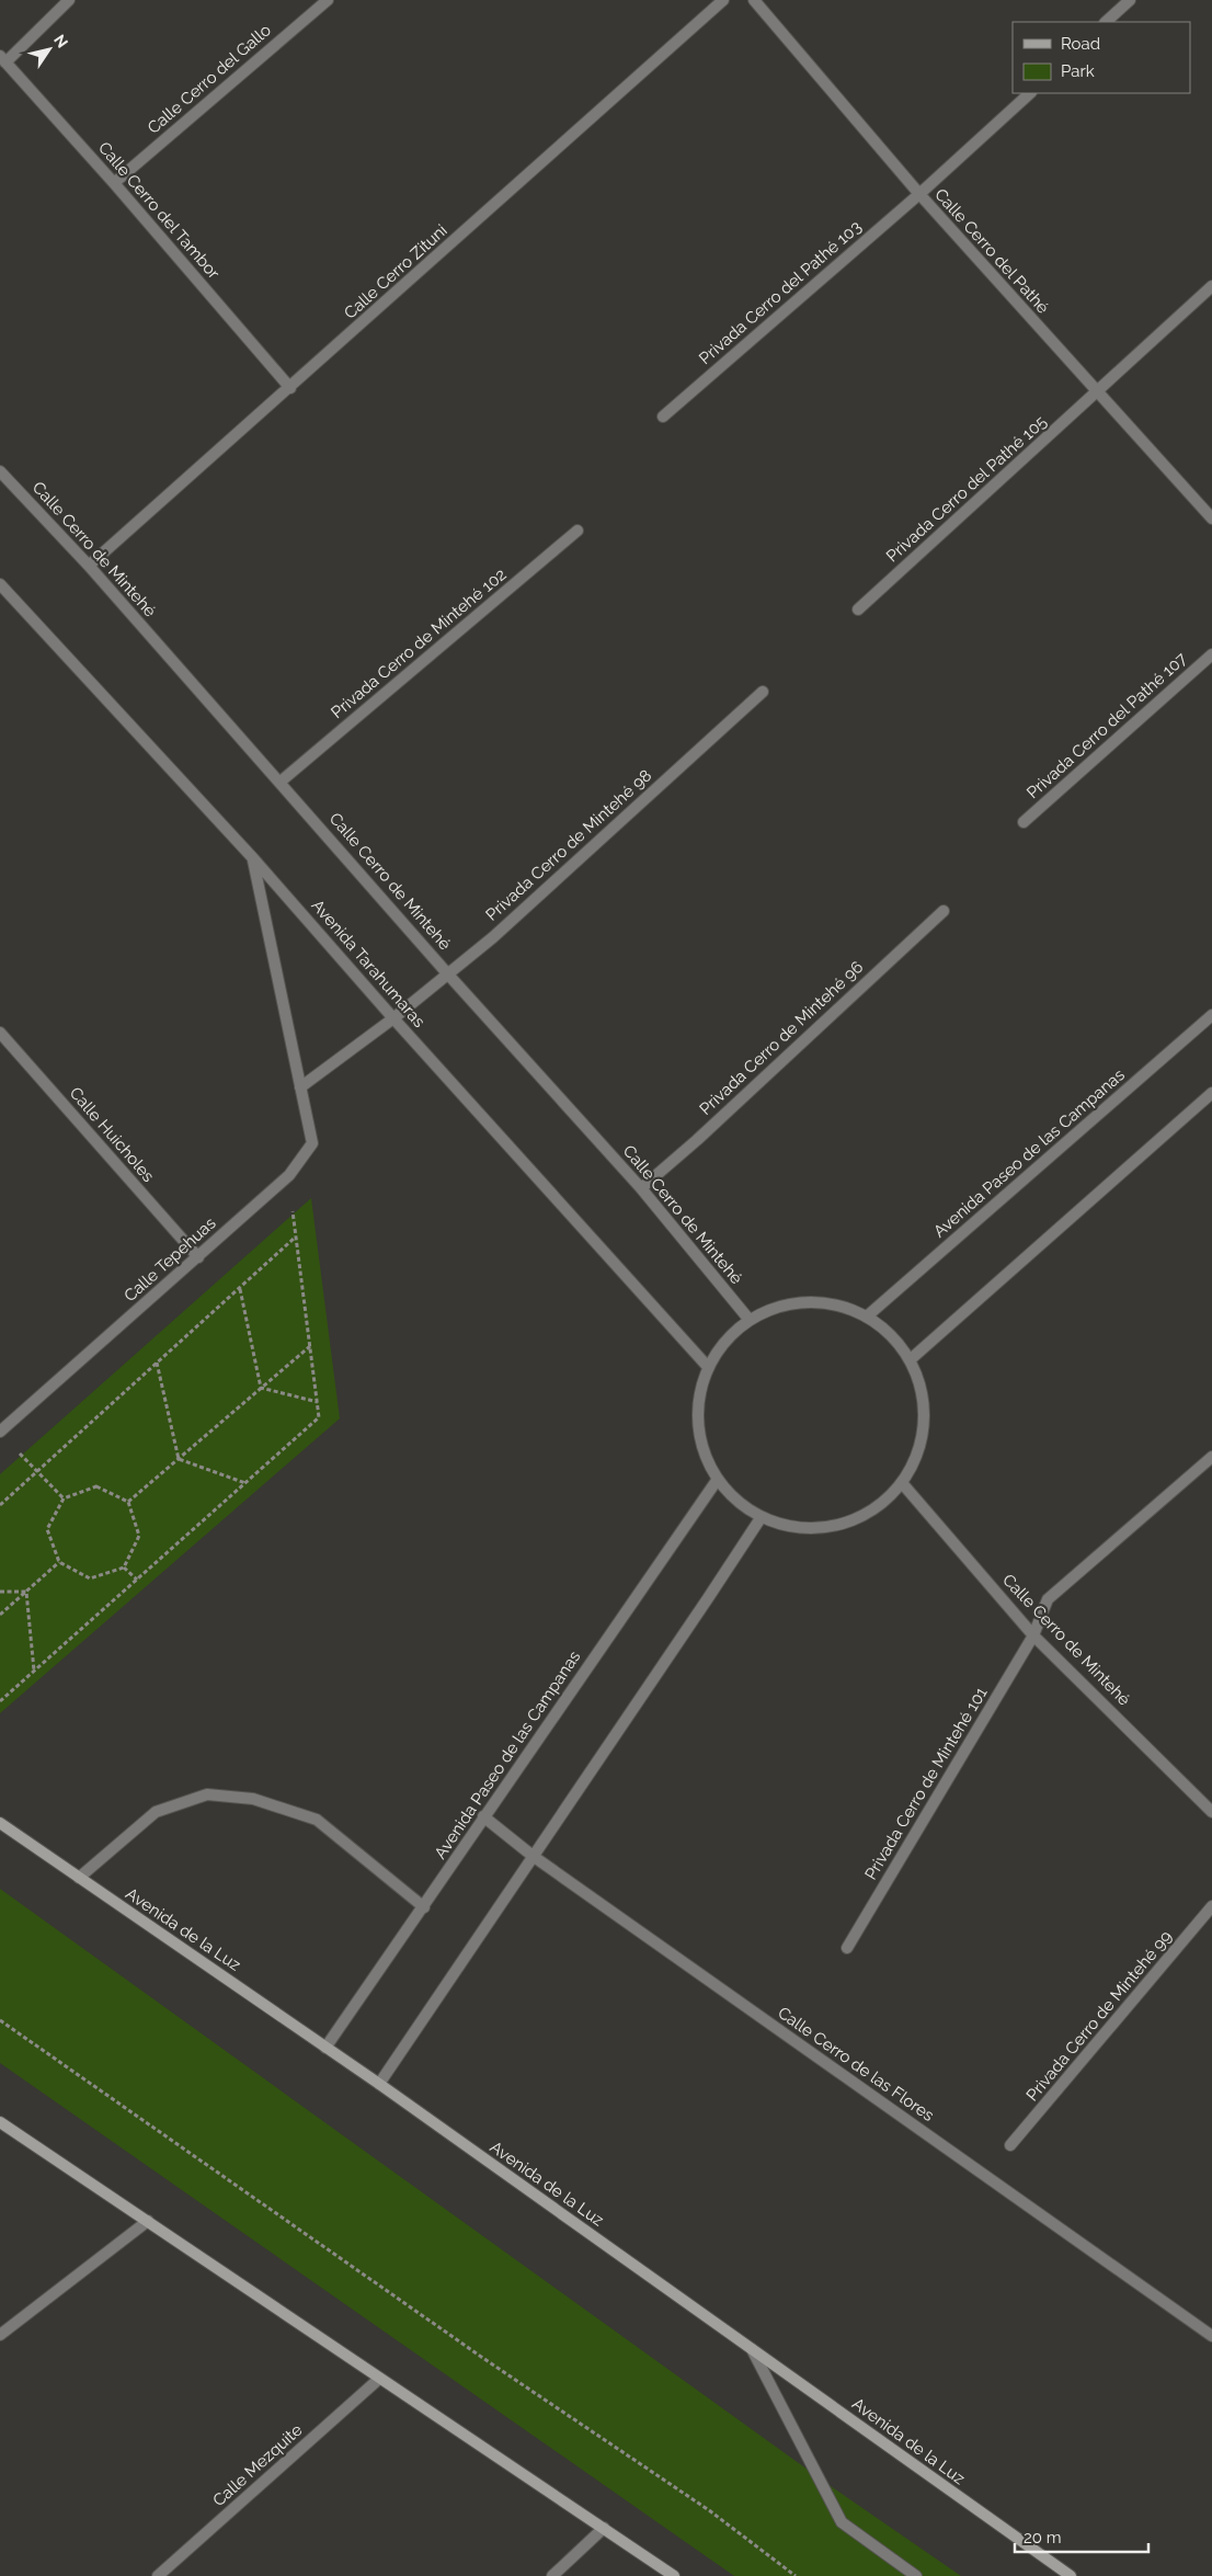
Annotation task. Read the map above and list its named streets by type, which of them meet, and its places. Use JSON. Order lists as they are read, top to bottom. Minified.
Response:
{"streets":{"main road":["Avenida de la Luz"],"street":["Calle Cerro del Gallo","Calle Cerro del Tambor","Calle Cerro del Pathé","Calle Cerro Zituni","Privada Cerro del Pathé 103","Privada Cerro del Pathé 105","Calle Cerro de Mintehé","Privada Cerro de Mintehé 102","Privada Cerro del Pathé 107","Privada Cerro de Mintehé 98","Avenida Tarahumaras","Privada Cerro de Mintehé 96","Calle Huicholes","Avenida Paseo de las Campanas","Calle Tepehuas","Privada Cerro de Mintehé 101","Privada Cerro de Mintehé 99","Calle Cerro de las Flores","Calle Mezquite"]},"crossings":[["Calle Cerro del Gallo","Calle Cerro del Tambor"],["Calle Cerro del Tambor","Calle Cerro Zituni"],["Calle Cerro del Pathé","Privada Cerro del Pathé 103"],["Calle Cerro del Pathé","Privada Cerro del Pathé 105"],["Calle Cerro Zituni","Calle Cerro de Mintehé"],["Calle Cerro de Mintehé","Privada Cerro de Mintehé 102"],["Calle Cerro de Mintehé","Privada Cerro de Mintehé 98"],["Calle Cerro de Mintehé","Privada Cerro de Mintehé 96"],["Calle Cerro de Mintehé","Privada Cerro de Mintehé 101"],["Privada Cerro de Mintehé 98","Avenida Tarahumaras"],["Avenida Tarahumaras","Calle Tepehuas"],["Calle Huicholes","Calle Tepehuas"],["Avenida Paseo de las Campanas","Avenida de la Luz"],["Avenida Paseo de las Campanas","Calle Cerro de las Flores"]],"legend":["Road","Park"],"scale_bar":"20 m","north":"top right"}
